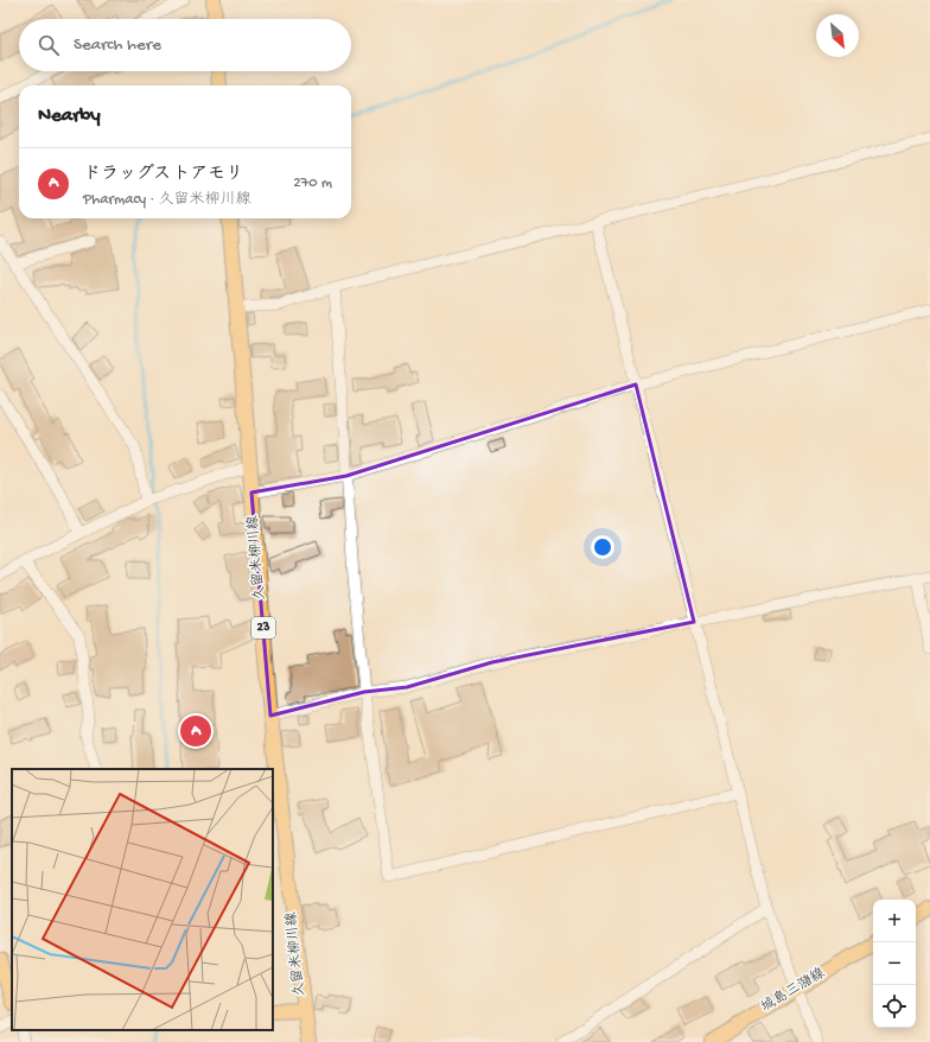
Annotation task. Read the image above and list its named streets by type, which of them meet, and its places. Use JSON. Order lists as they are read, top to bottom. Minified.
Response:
{"streets":{"main road":["久留米柳川線","23","城島三潴線"]},"north":"bottom right","page":{"search":"Search here","heading":"Nearby","list":[{"mark":"A","name":"ドラッグストアモリ","note":"Pharmacy · 久留米柳川線","value":"270 m"}],"pins":"A","map_buttons":["+","−"]}}
